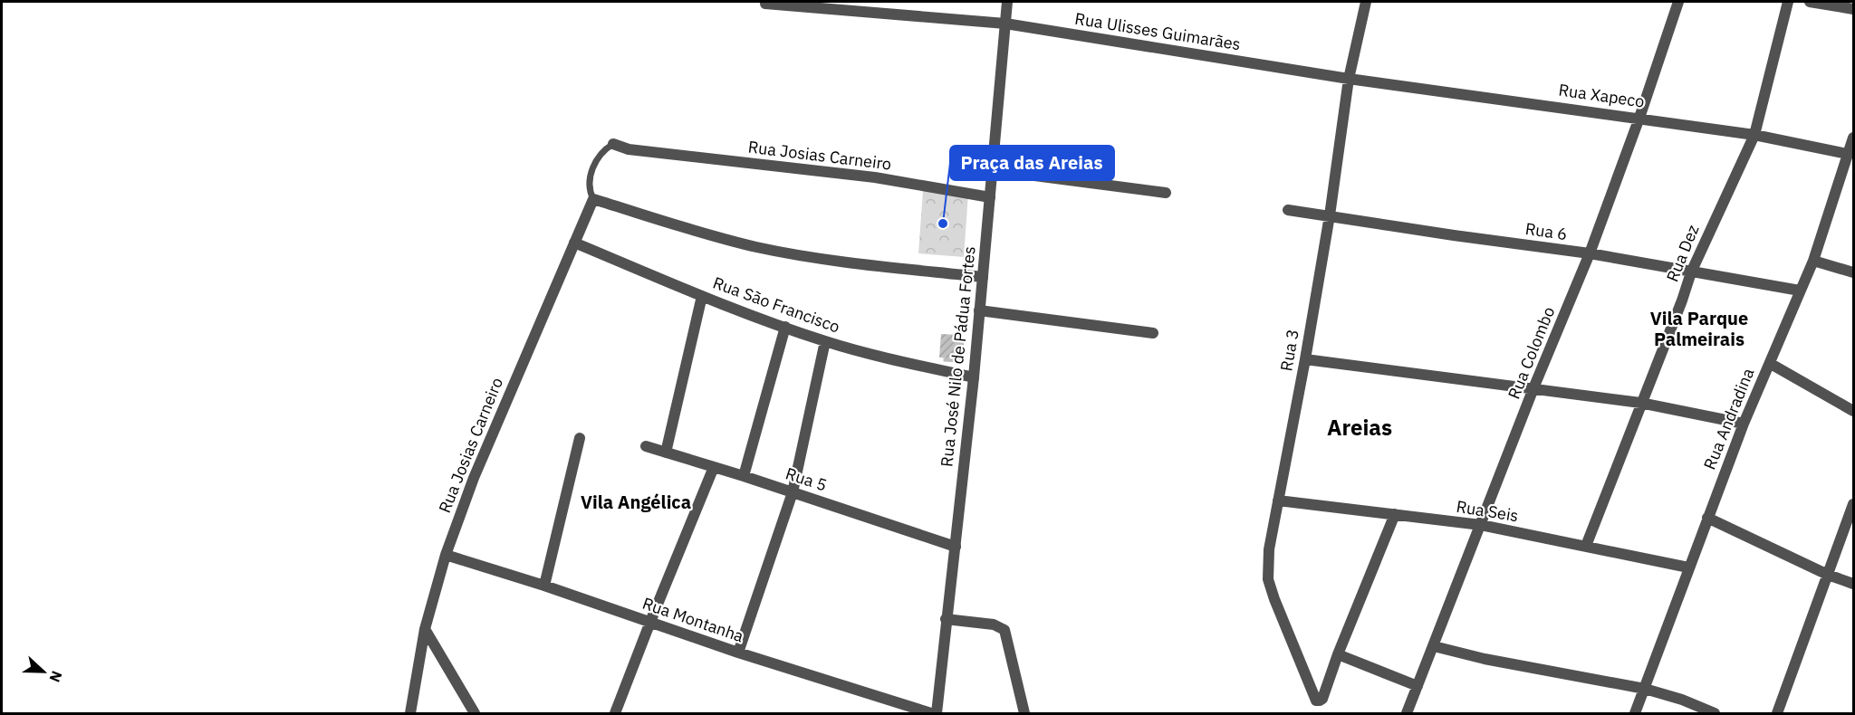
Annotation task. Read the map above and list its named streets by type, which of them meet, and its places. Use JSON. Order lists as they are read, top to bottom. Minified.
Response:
{"streets":{"street":["Rua Ulisses Guimarães","Rua Xapeco","Rua Josias Carneiro","Rua 6","Rua Dez","Rua São Francisco","Rua 3","Rua Colombo","Rua José Nilo de Pádua Fortes","Rua Andradina","Rua 5","Rua Seis","Rua Montanha"]},"crossings":[["Rua Ulisses Guimarães","Rua Xapeco"],["Rua Ulisses Guimarães","Rua 3"],["Rua Ulisses Guimarães","Rua José Nilo de Pádua Fortes"],["Rua Xapeco","Rua Dez"],["Rua Xapeco","Rua 3"],["Rua Xapeco","Rua Colombo"],["Rua Xapeco","Rua Andradina"],["Rua Josias Carneiro","Rua São Francisco"],["Rua Josias Carneiro","Rua José Nilo de Pádua Fortes"],["Rua Josias Carneiro","Rua Montanha"],["Rua 6","Rua Dez"],["Rua 6","Rua 3"],["Rua 6","Rua Colombo"],["Rua 6","Rua Andradina"],["Rua Dez","Rua Seis"],["Rua São Francisco","Rua José Nilo de Pádua Fortes"],["Rua 3","Rua Seis"],["Rua Colombo","Rua Seis"],["Rua José Nilo de Pádua Fortes","Rua 5"],["Rua Andradina","Rua Seis"]],"districts":["Vila Parque Palmeirais","Areias","Vila Angélica"],"places":["Praça das Areias"],"north":"right"}
